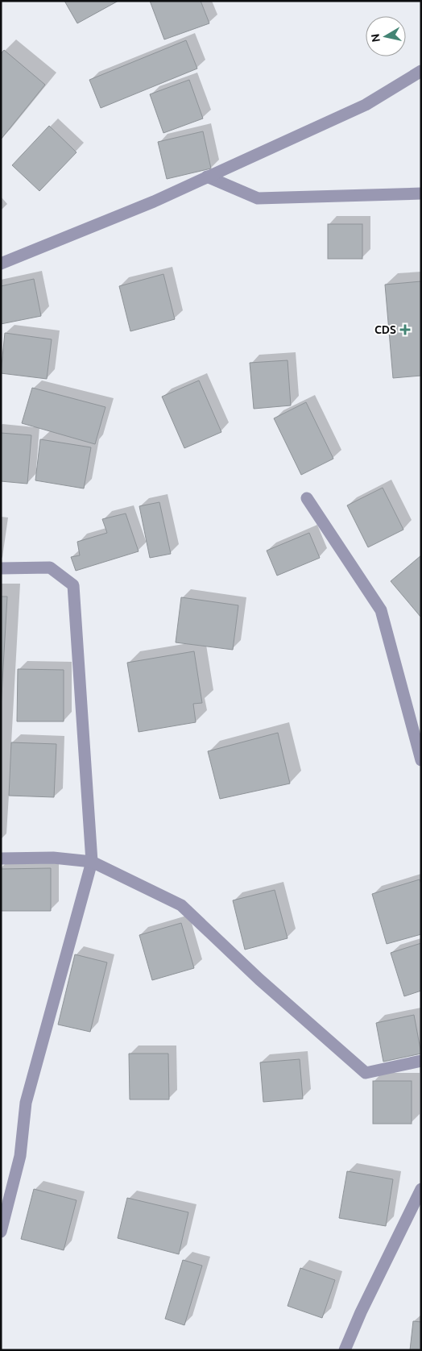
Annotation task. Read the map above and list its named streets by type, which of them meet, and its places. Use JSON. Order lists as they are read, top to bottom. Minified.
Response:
{"places":{"health":["CDS"]},"north":"left"}
